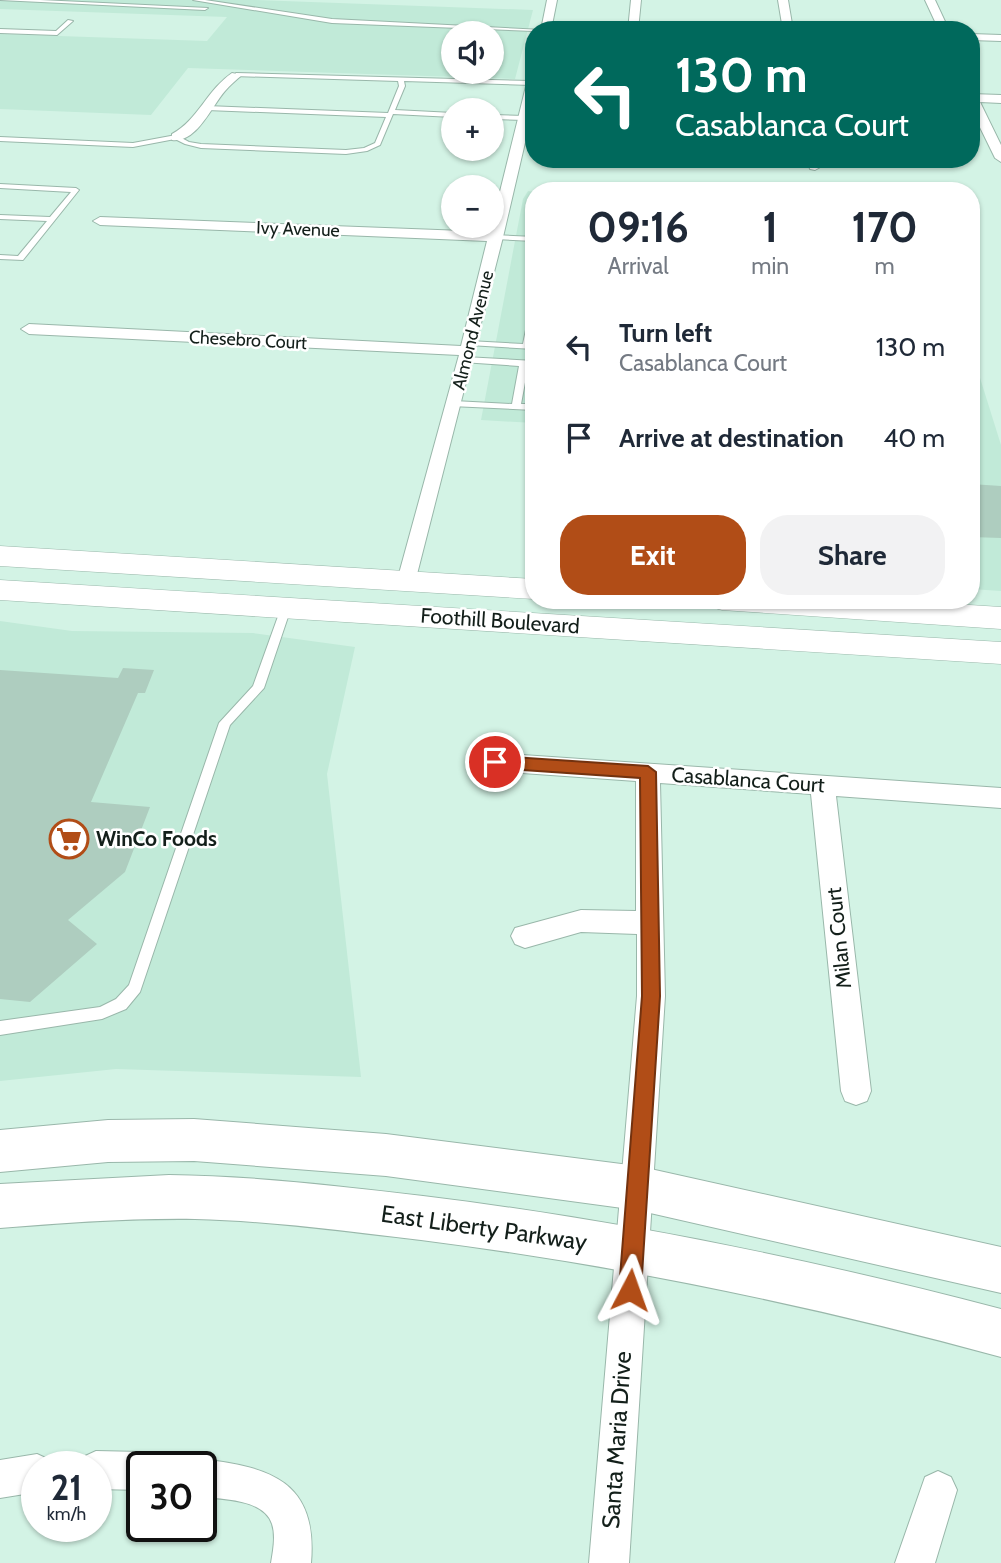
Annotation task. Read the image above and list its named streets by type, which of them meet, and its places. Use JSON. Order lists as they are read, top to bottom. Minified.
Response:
{"streets":{"main road":["Foothill Boulevard"],"street":["Ivy Avenue","Almond Avenue","Chesebro Court","Casablanca Court","Milan Court","East Liberty Parkway","Santa Maria Drive"]},"crossings":[["Almond Avenue","Chesebro Court"],["Almond Avenue","Foothill Boulevard"],["Casablanca Court","Milan Court"],["Casablanca Court","Santa Maria Drive"],["East Liberty Parkway","Santa Maria Drive"]],"places":{"supermarket":["WinCo Foods"]},"page":{"map_buttons":["+","−"],"turn":["130 m","Casablanca Court"],"eta":["09:16","Arrival","1","min","170","m"],"list":[{"name":"Turn left","note":"Casablanca Court","value":"130 m"},{"name":"Arrive at destination","value":"40 m"}],"buttons":["Exit","Share"],"speed":"21 km/h","limit":"30"}}
